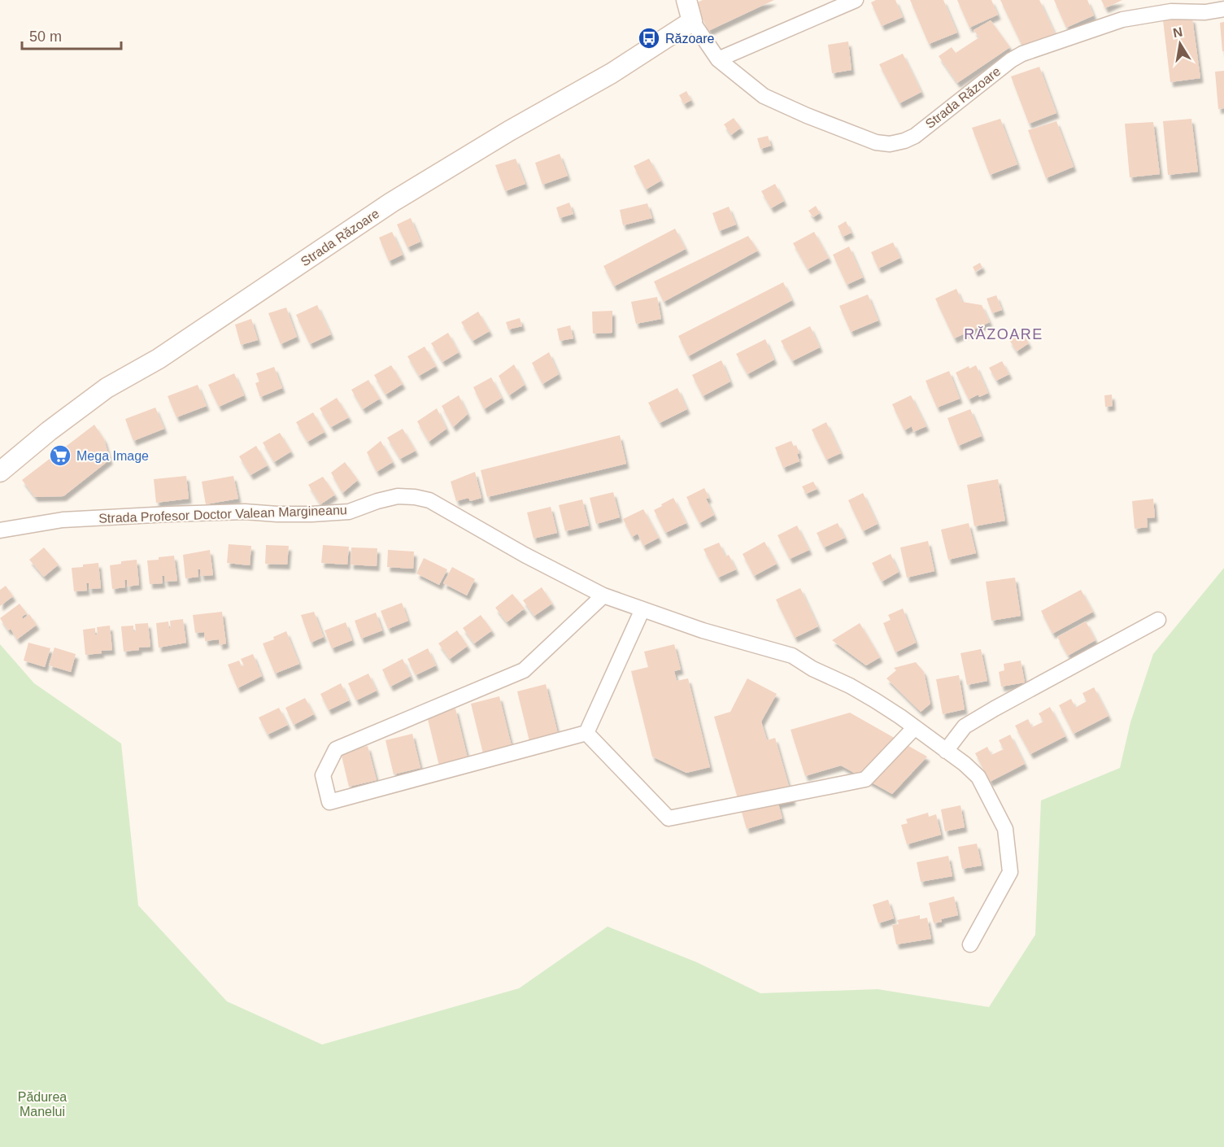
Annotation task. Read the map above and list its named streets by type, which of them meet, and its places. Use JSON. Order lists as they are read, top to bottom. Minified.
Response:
{"streets":{"street":["Strada Răzoare","Strada Profesor Doctor Valean Margineanu"]},"districts":["RĂZOARE"],"parks":["Pădurea Manelui"],"places":{"bus stop":["Răzoare"],"supermarket":["Mega Image"]},"scale_bar":"50 m","north":"top"}
